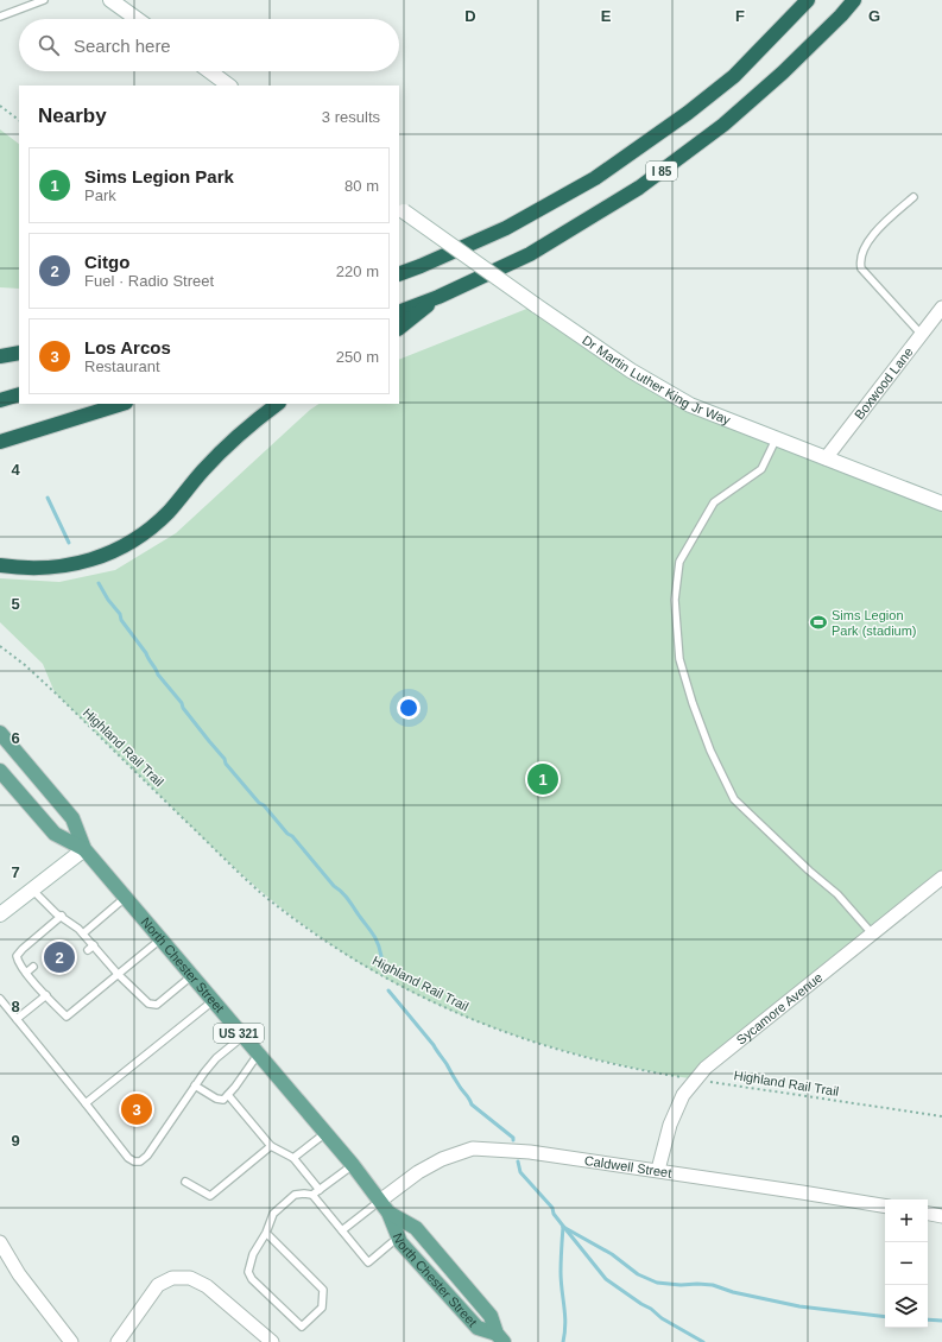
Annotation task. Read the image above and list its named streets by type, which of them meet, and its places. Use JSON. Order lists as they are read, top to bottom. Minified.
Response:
{"streets":{"highway":["I 85"],"main road":["Dr Martin Luther King Jr Way","North Chester Street","US 321"],"street":["Boxwood Lane","Sycamore Avenue","Caldwell Street"],"path":["Highland Rail Trail"]},"crossings":[["Dr Martin Luther King Jr Way","Boxwood Lane"],["Highland Rail Trail","Sycamore Avenue"],["North Chester Street","Caldwell Street"],["Sycamore Avenue","Caldwell Street"]],"places":{"sports":["Sims Legion Park (stadium)"]},"page":{"search":"Search here","heading":["Nearby","3 results"],"list":[{"mark":"1","name":"Sims Legion Park","note":"Park","value":"80 m"},{"mark":"2","name":"Citgo","note":"Fuel · Radio Street","value":"220 m"},{"mark":"3","name":"Los Arcos","note":"Restaurant","value":"250 m"}],"pins":["1","2","3"],"map_buttons":["+","−"]},"grid":{"columns":["D","E","F","G"],"rows":["4","5","6","7","8","9"]}}
